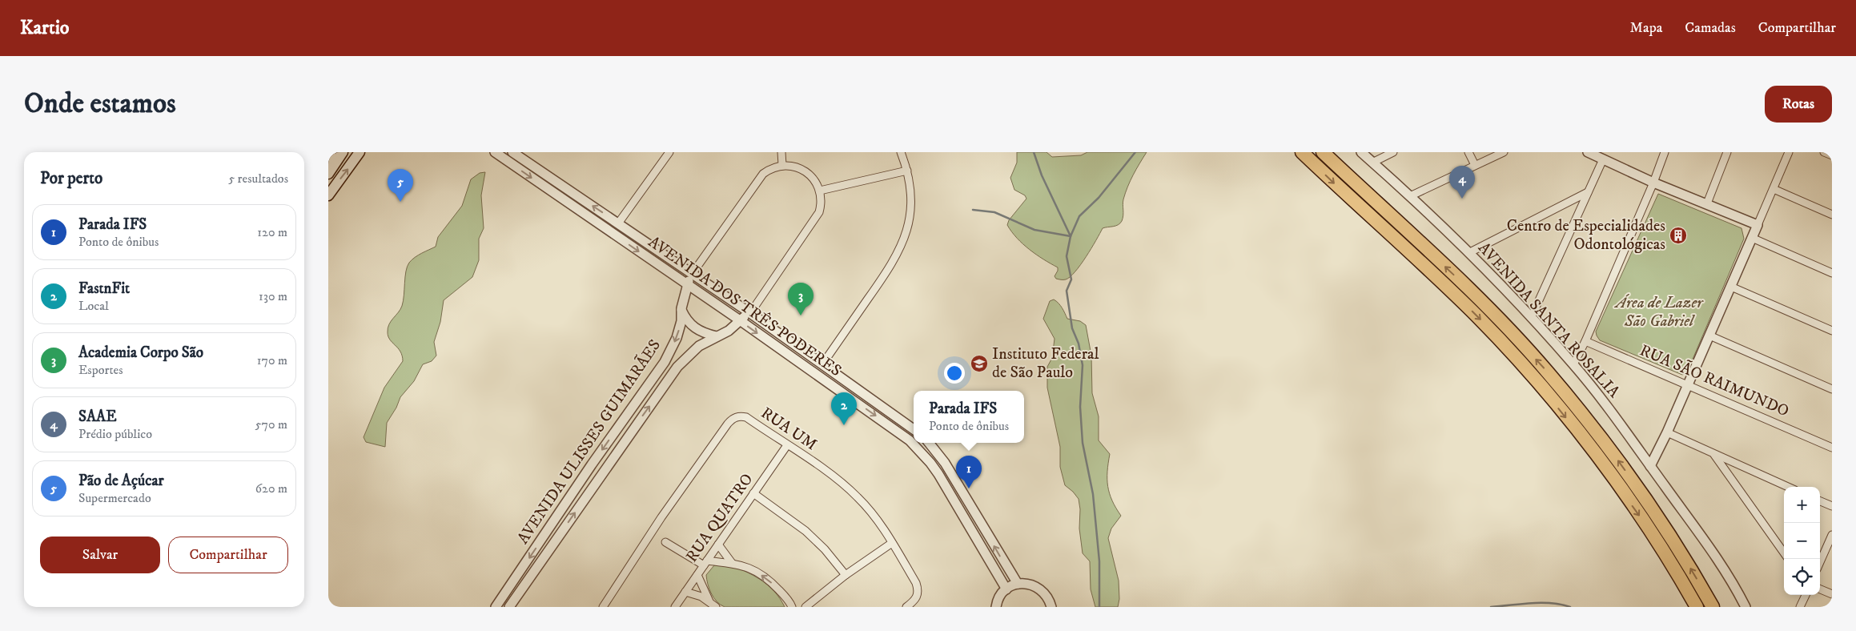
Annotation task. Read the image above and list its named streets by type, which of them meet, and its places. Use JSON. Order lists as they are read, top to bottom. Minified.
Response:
{"streets":{"street":["AVENIDA DOS TRÊS PODERES","AVENIDA SANTA ROSALIA","RUA SÃO RAIMUNDO","RUA UM","AVENIDA ULISSES GUIMARÃES","RUA QUATRO"]},"crossings":[["AVENIDA DOS TRÊS PODERES","AVENIDA ULISSES GUIMARÃES"],["RUA UM","RUA QUATRO"]],"parks":["Área de Lazer São Gabriel"],"places":{"building":["Centro de Especialidades Odontológicas"],"school or university":["Instituto Federal de São Paulo"]},"page":{"header":"Kartio","nav":["Mapa","Camadas","Compartilhar"],"buttons":["Rotas",["Salvar","Compartilhar"]],"title":"Onde estamos","heading":["Por perto","5 resultados"],"pins":["4","5","3","2","1"],"list":[{"mark":"1","name":"Parada IFS","note":"Ponto de ônibus","value":"120 m"},{"mark":"2","name":"FastnFit","note":"Local","value":"130 m"},{"mark":"3","name":"Academia Corpo São","note":"Esportes","value":"170 m"},{"mark":"4","name":"SAAE","note":"Prédio público","value":"570 m"},{"mark":"5","name":"Pão de Açúcar","note":"Supermercado","value":"620 m"}],"popup":["Parada IFS","Ponto de ônibus"],"map_buttons":["+","−"]}}
